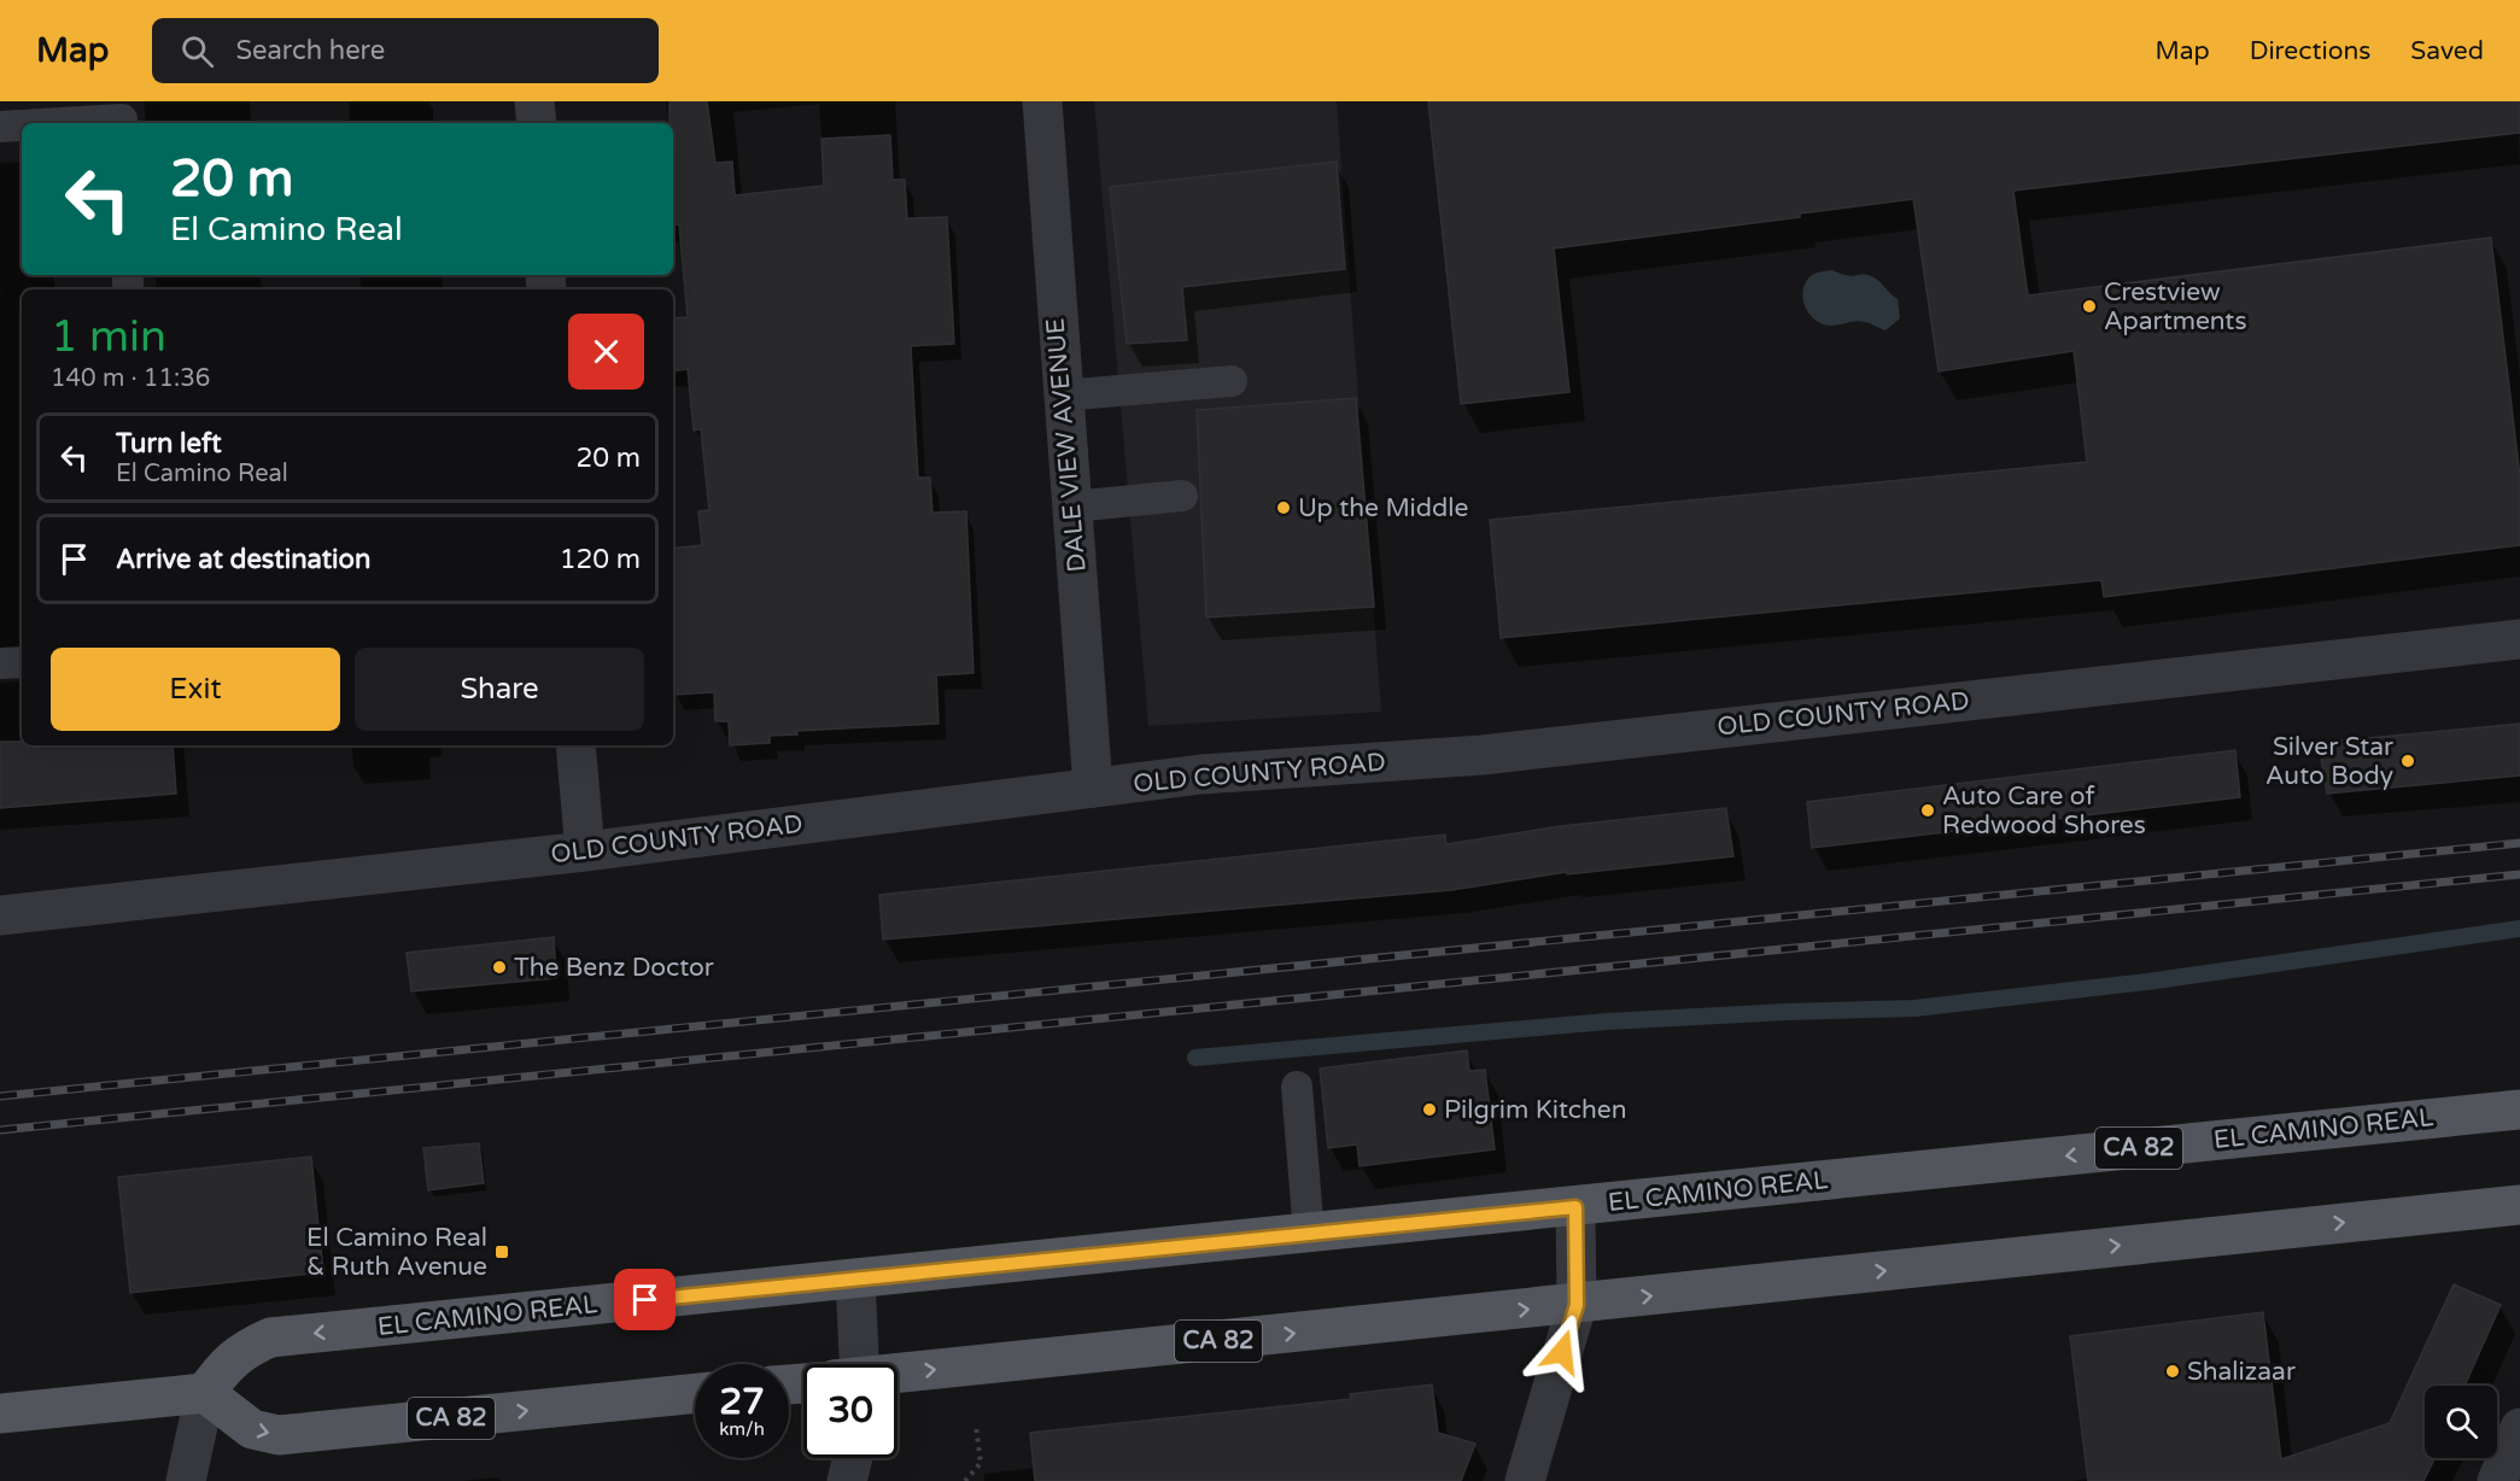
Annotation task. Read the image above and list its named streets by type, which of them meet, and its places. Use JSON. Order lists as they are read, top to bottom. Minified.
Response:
{"streets":{"main road":["EL CAMINO REAL","CA 82"],"street":["DALE VIEW AVENUE","OLD COUNTY ROAD"]},"crossings":[["DALE VIEW AVENUE","OLD COUNTY ROAD"],["EL CAMINO REAL","CA 82"]],"places":{"other":["Crestview Apartments","Up the Middle","Silver Star Auto Body","Auto Care of Redwood Shores","The Benz Doctor","Pilgrim Kitchen","Shalizaar"],"transit":["El Camino Real & Ruth Avenue"]},"page":{"header":"Map","search":"Search here","nav":["Map","Directions","Saved"],"turn":["20 m","El Camino Real"],"heading":["1 min","140 m · 11:36"],"list":[{"name":"Turn left","note":"El Camino Real","value":"20 m"},{"name":"Arrive at destination","value":"120 m"}],"buttons":["Exit","Share"],"speed":"27 km/h","limit":"30"}}
